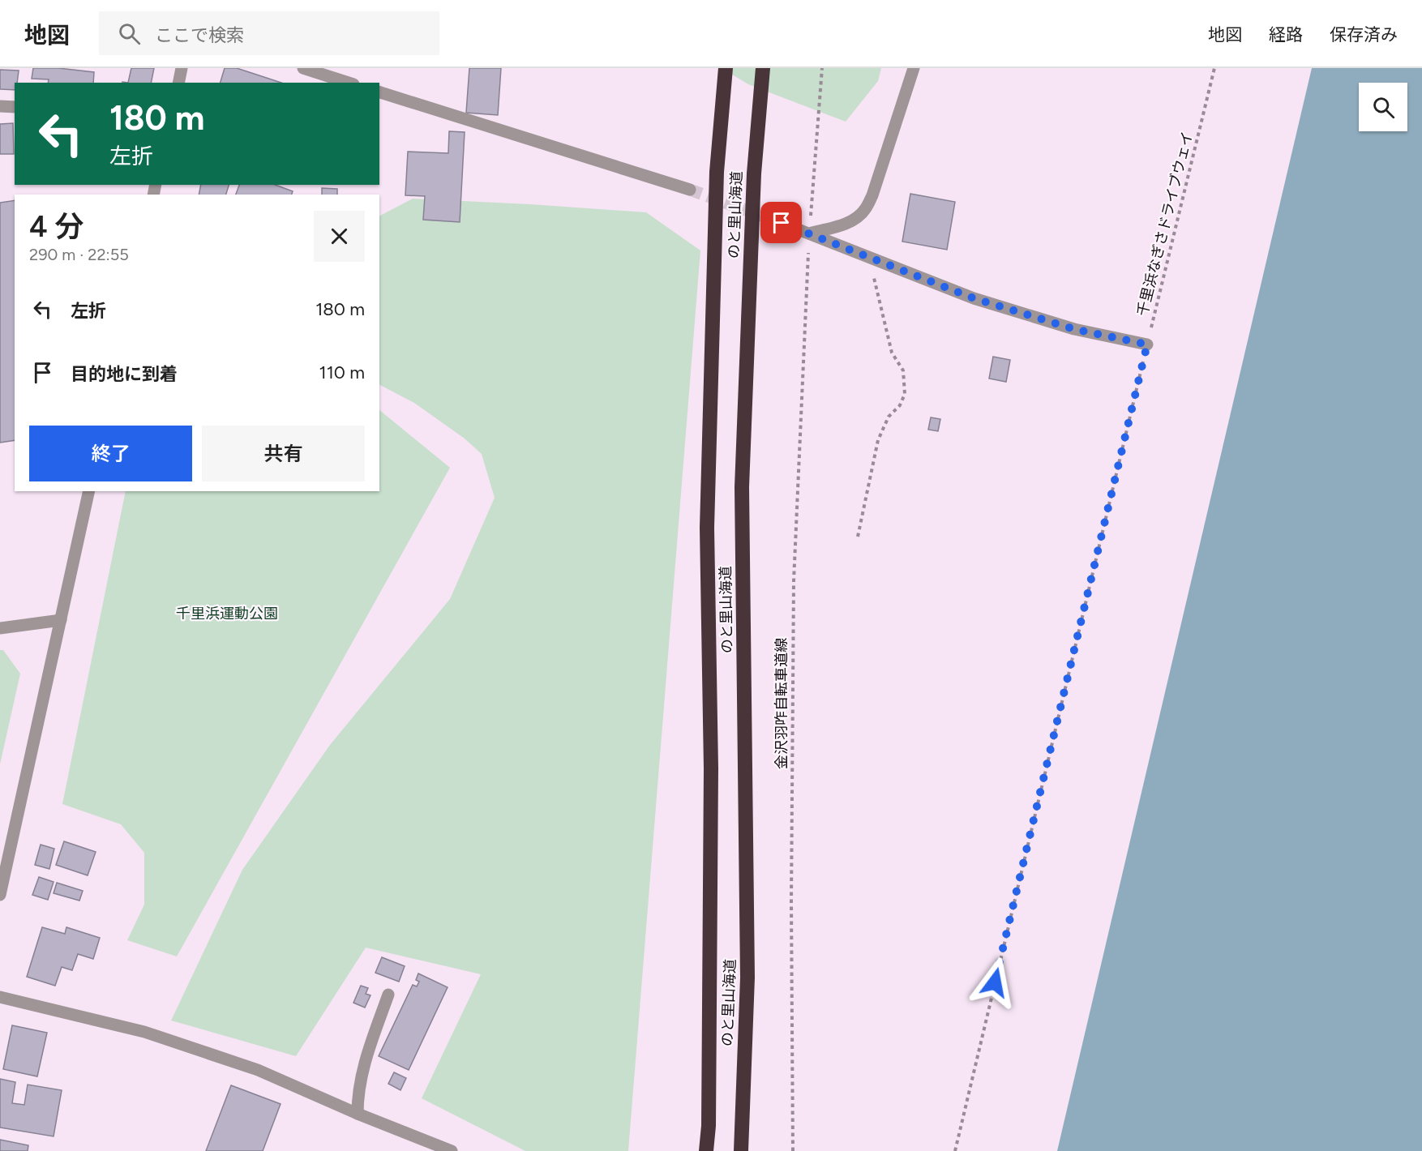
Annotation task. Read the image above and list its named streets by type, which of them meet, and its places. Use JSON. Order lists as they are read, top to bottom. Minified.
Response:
{"streets":{"highway":["のと里山海道"],"path":["千里浜なぎさドライブウェイ","金沢羽咋自転車道線"]},"parks":["千里浜運動公園"],"page":{"header":"地図","search":"ここで検索","nav":["地図","経路","保存済み"],"turn":["180 m","左折"],"heading":["4 分","290 m · 22:55"],"list":[{"name":"左折","value":"180 m"},{"name":"目的地に到着","value":"110 m"}],"buttons":["終了","共有"]}}
